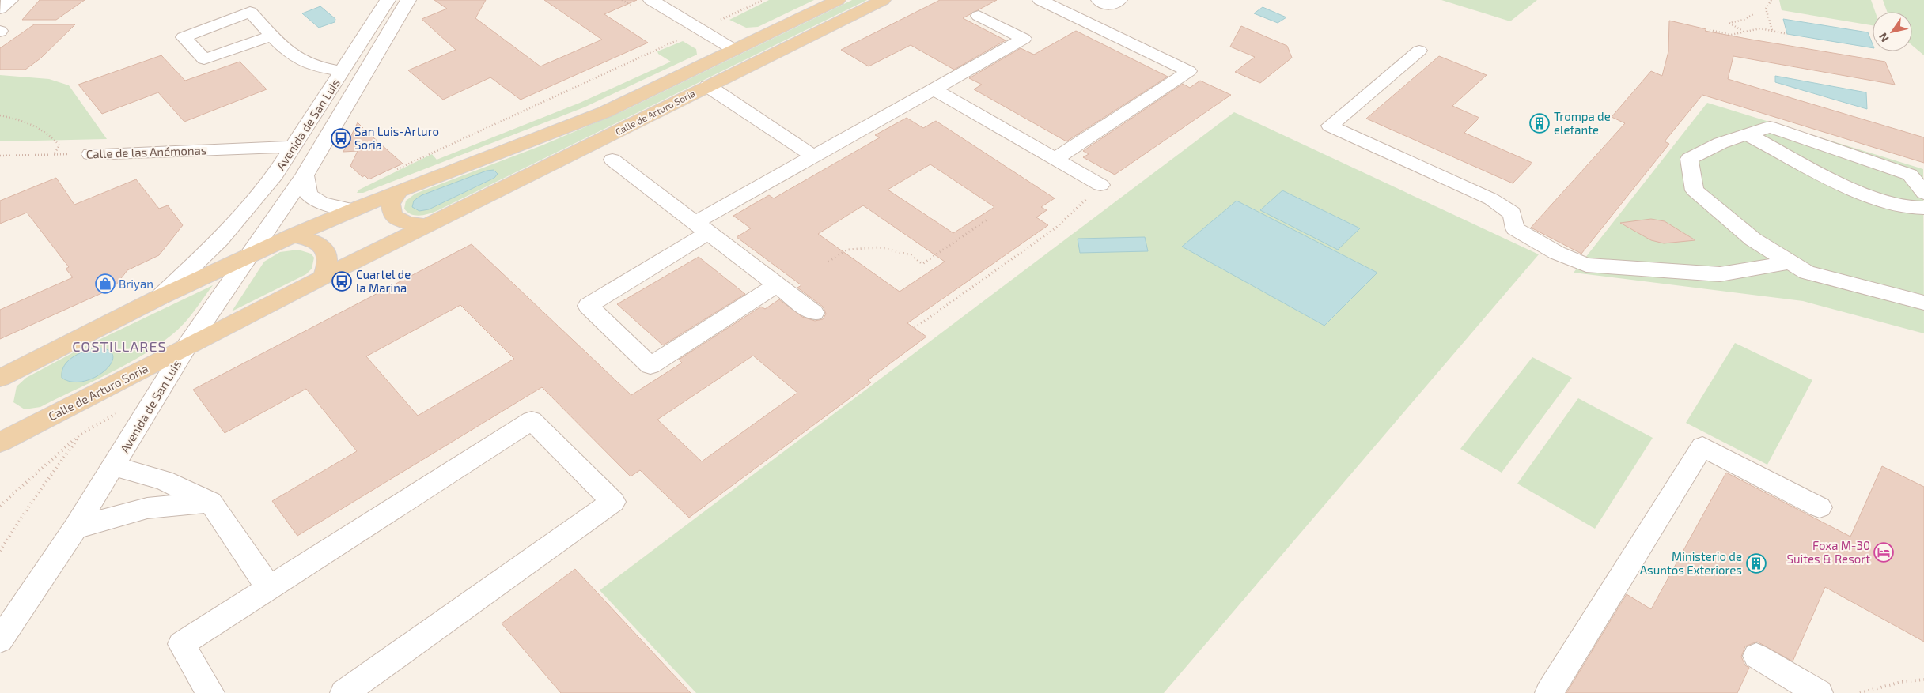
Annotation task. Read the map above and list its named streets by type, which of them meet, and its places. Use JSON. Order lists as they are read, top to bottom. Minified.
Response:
{"streets":{"main road":["Calle de Arturo Soria"],"street":["Avenida de San Luis","Calle de las Anémonas"]},"crossings":[["Calle de Arturo Soria","Avenida de San Luis"],["Avenida de San Luis","Calle de las Anémonas"]],"districts":["COSTILLARES"],"places":{"building":["Trompa de elefante","Ministerio de Asuntos Exteriores"],"bus stop":["San Luis-Arturo Soria","Cuartel de la Marina"],"shop":["Briyan"],"hotel":["Foxa M-30 Suites & Resort"]},"north":"bottom left"}
